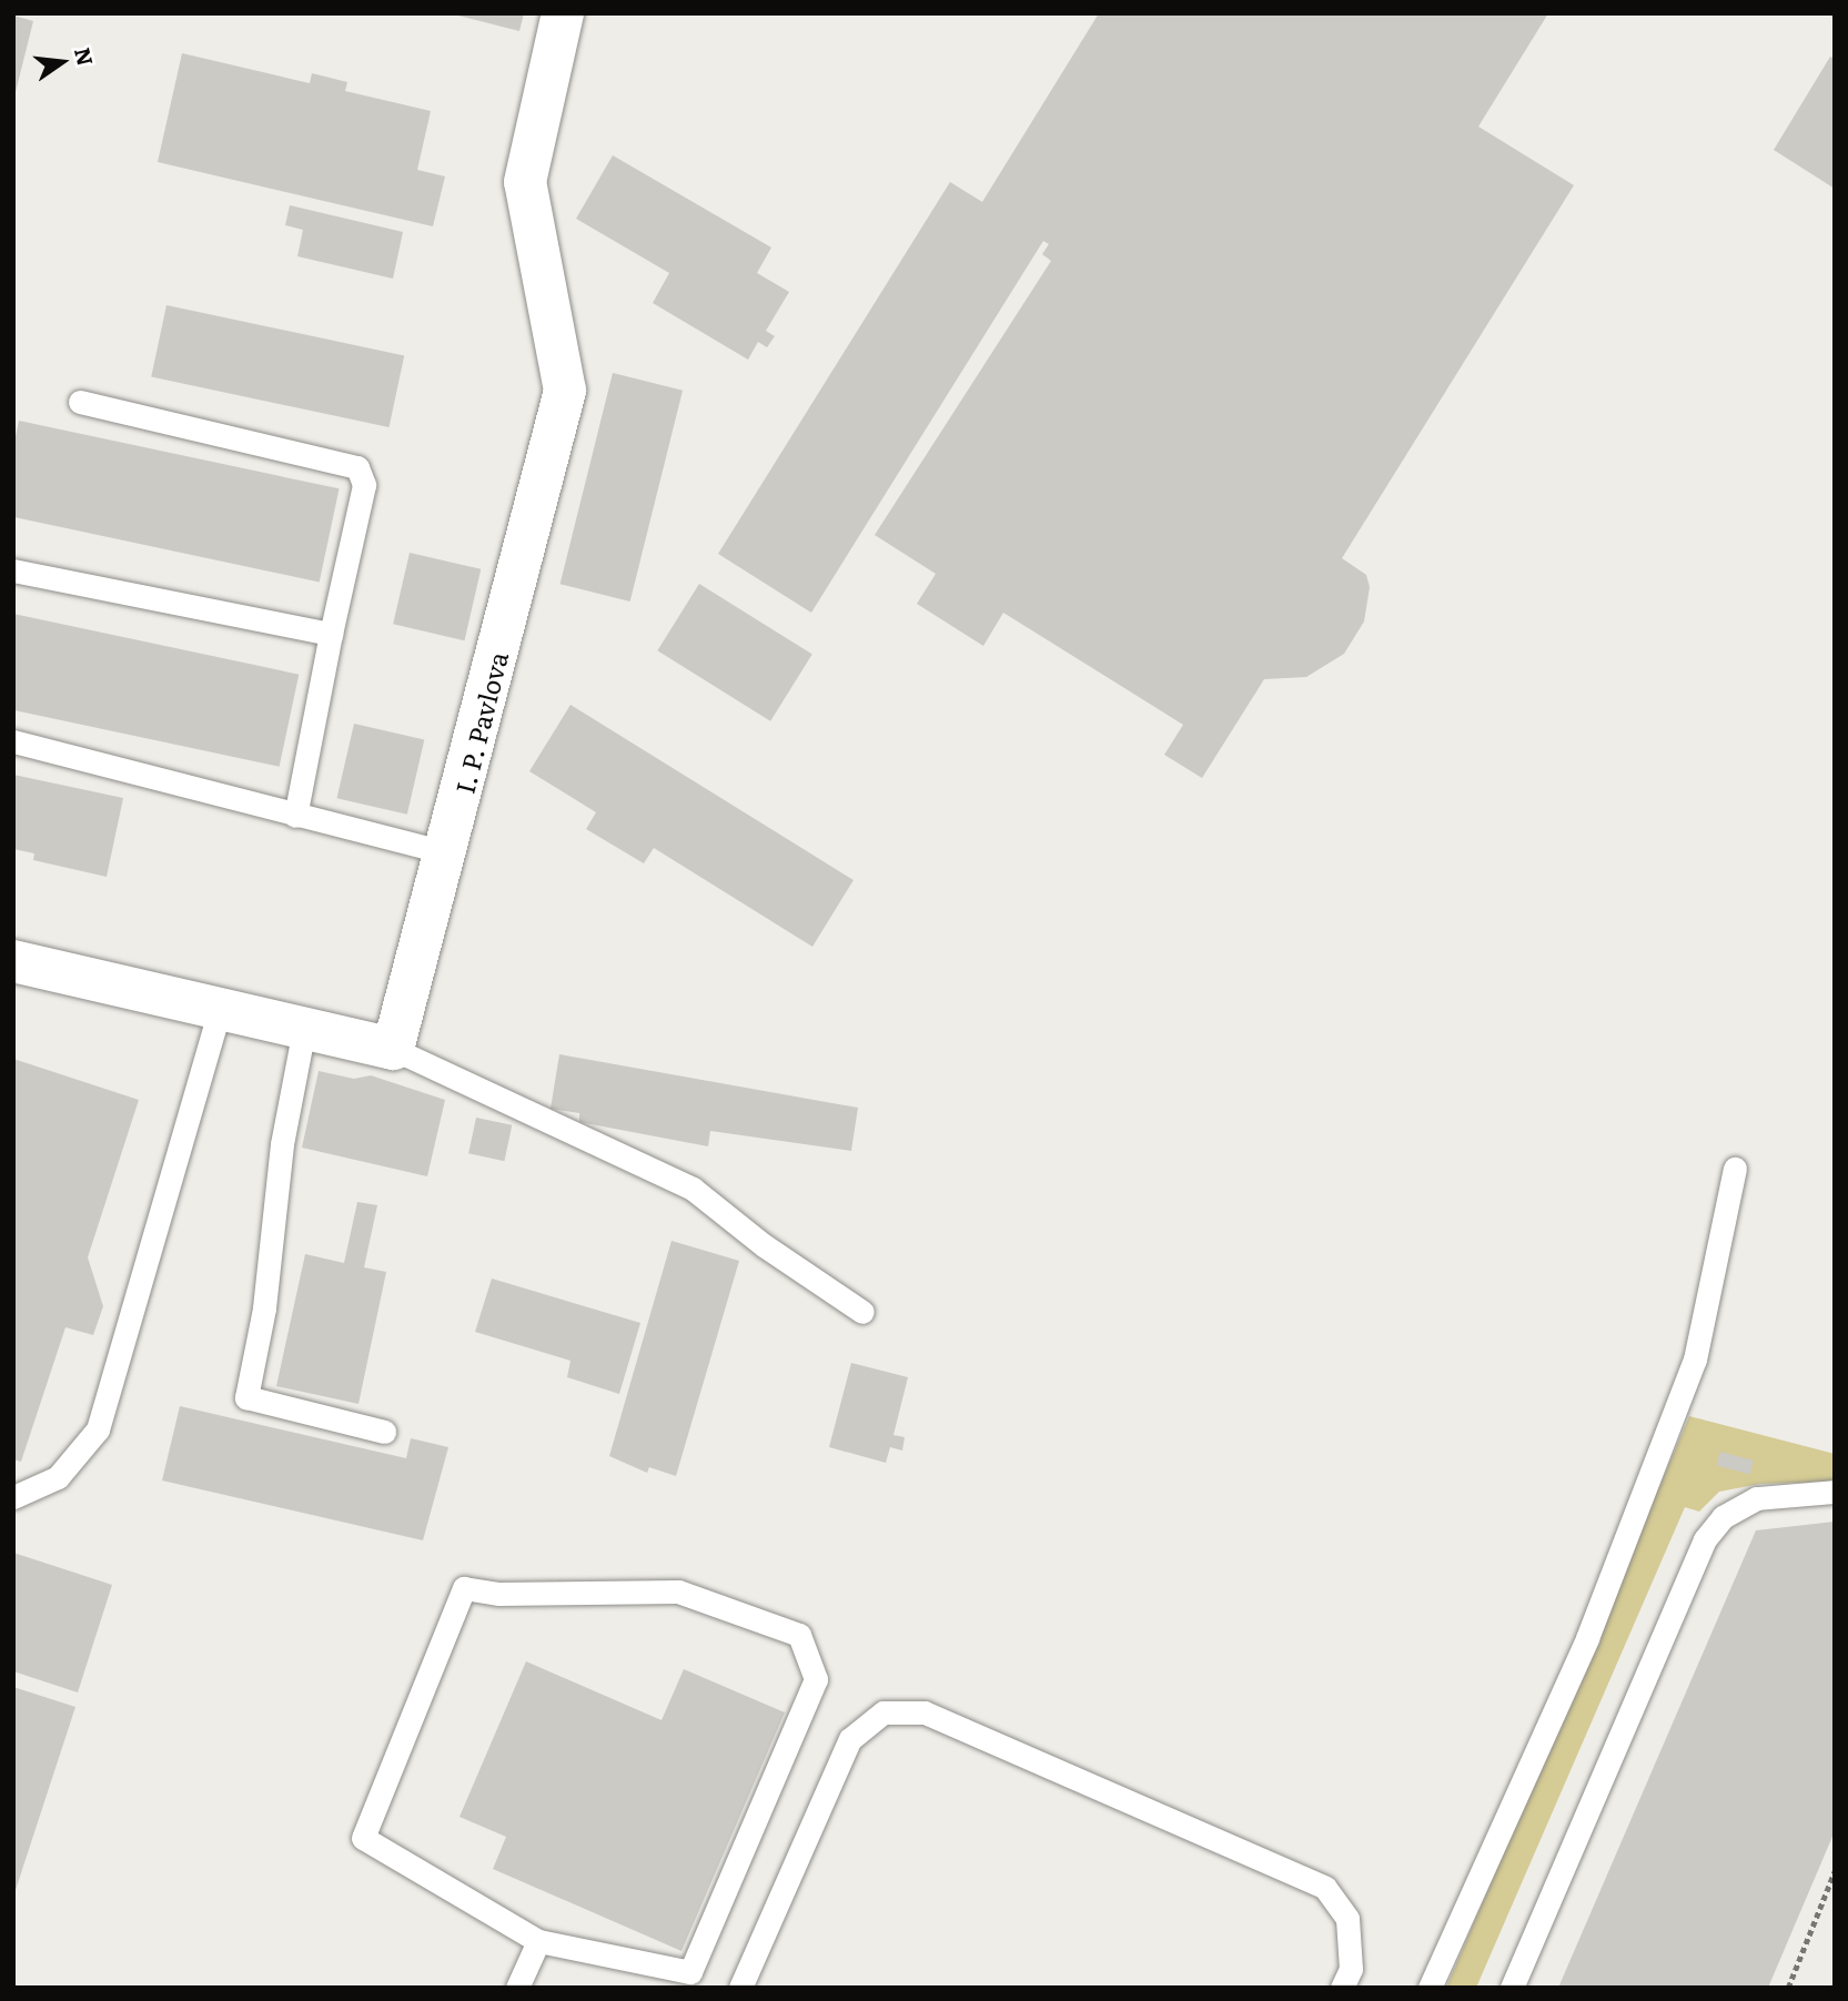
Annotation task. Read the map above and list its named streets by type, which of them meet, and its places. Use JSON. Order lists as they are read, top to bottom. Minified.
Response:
{"streets":{"street":["I. P. Pavlova"]},"north":"right"}
